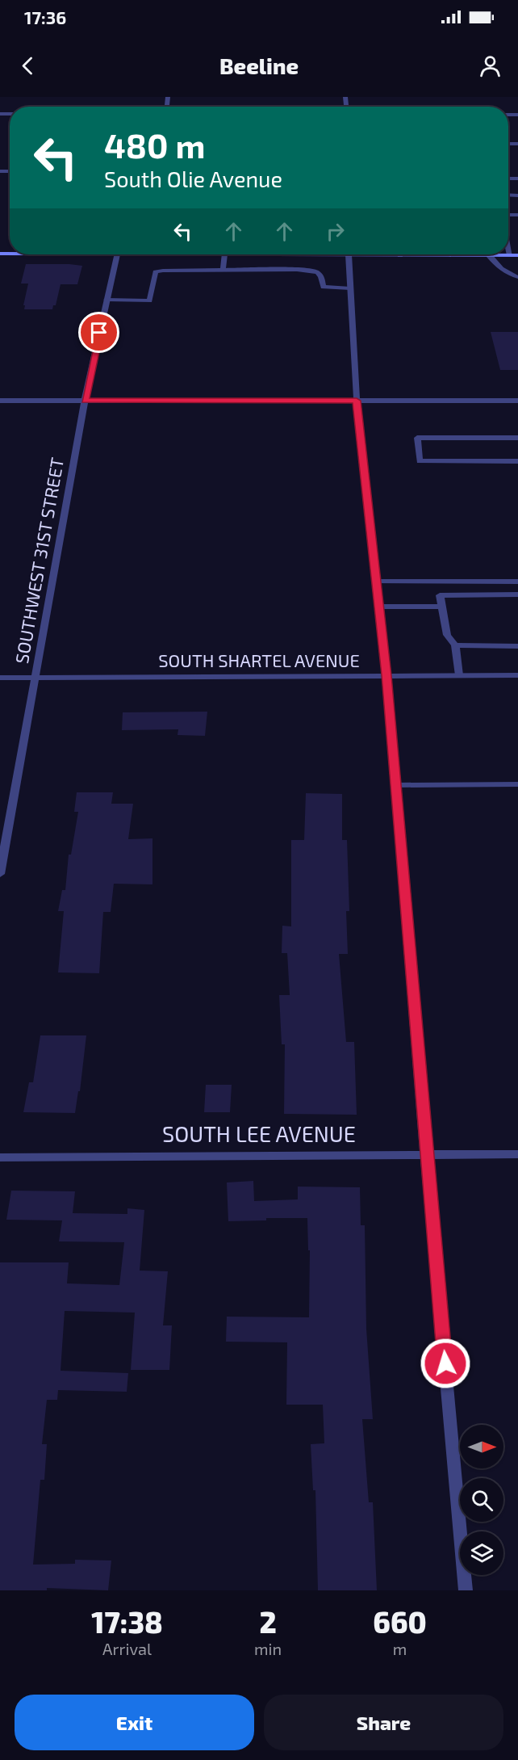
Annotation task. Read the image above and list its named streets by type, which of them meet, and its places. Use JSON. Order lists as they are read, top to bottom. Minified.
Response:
{"streets":{"street":["SOUTHWEST 31ST STREET","SOUTH SHARTEL AVENUE","SOUTH LEE AVENUE"]},"crossings":[["SOUTHWEST 31ST STREET","SOUTH SHARTEL AVENUE"]],"north":"right","page":{"status":"17:36","header":"Beeline","turn":["480 m","South Olie Avenue"],"eta":["17:38","Arrival","2","min","660","m"],"buttons":["Exit","Share"]}}
